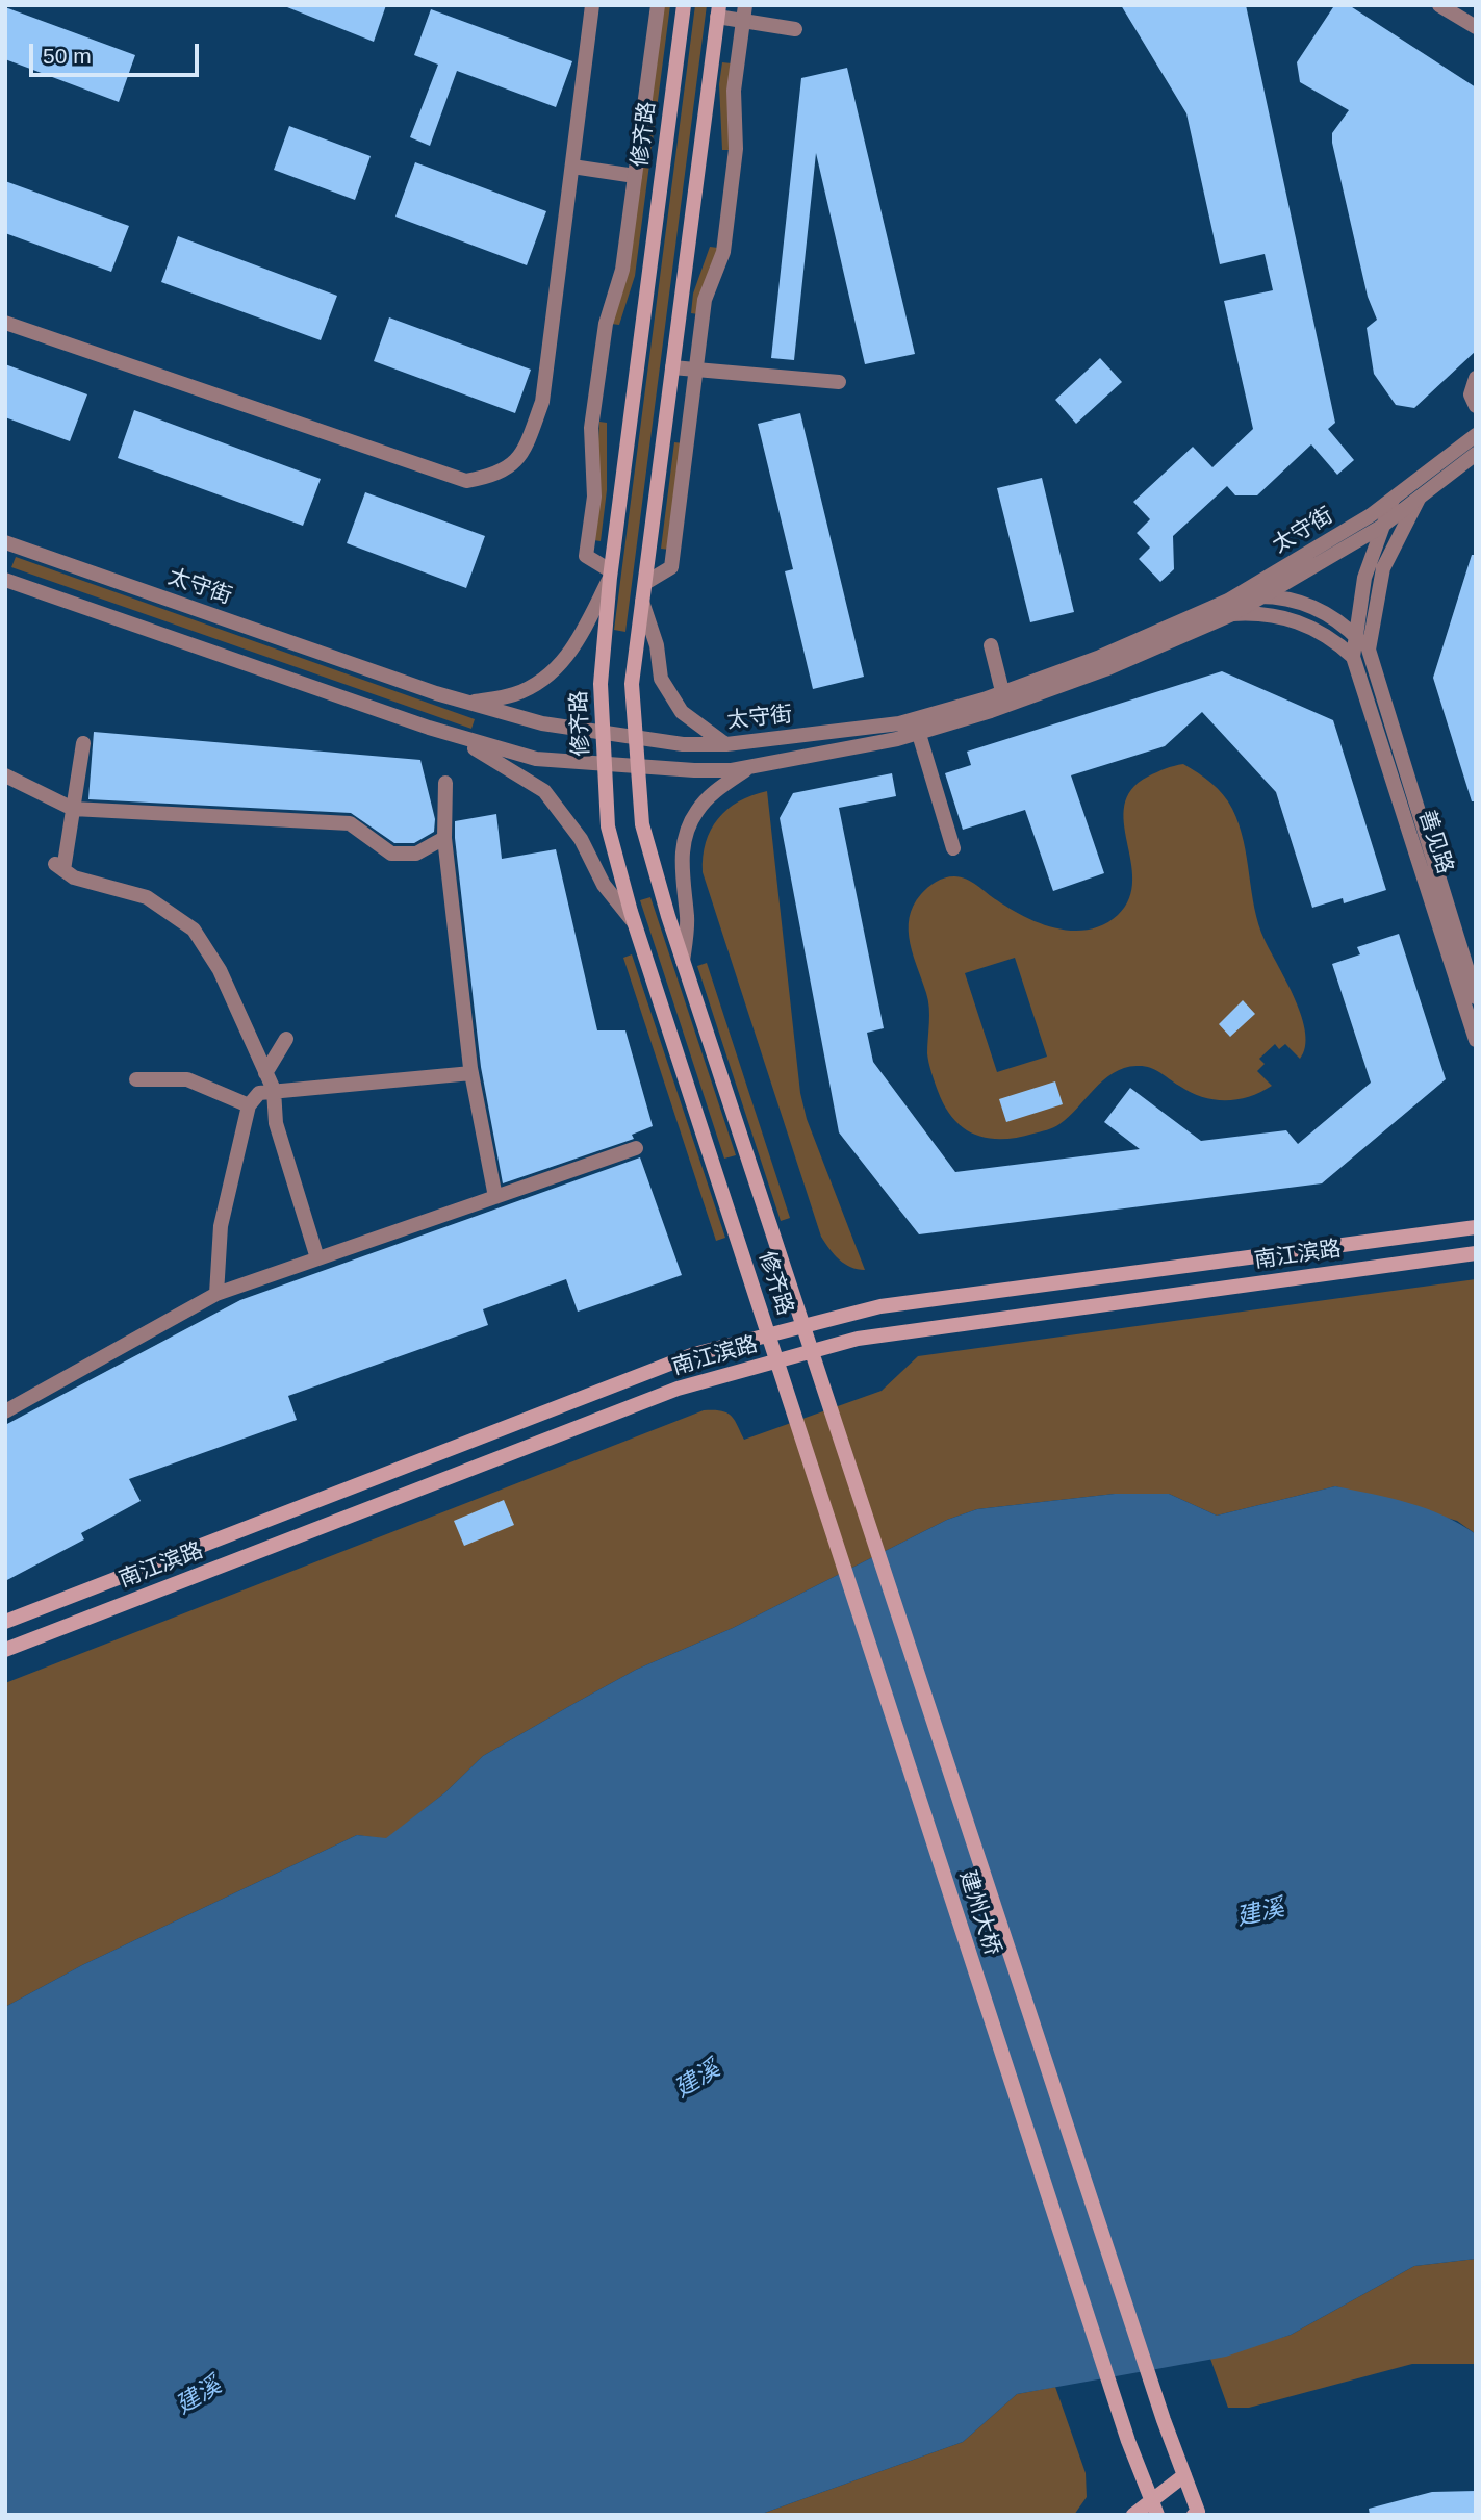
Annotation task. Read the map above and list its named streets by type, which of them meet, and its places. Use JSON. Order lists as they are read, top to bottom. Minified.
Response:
{"streets":{"main road":["修齐路","南江滨路","建州大桥"],"street":["太守街","善见路"]},"crossings":[["修齐路","太守街"],["修齐路","南江滨路"],["修齐路","建州大桥"]],"water":["建溪"],"scale_bar":"50 m"}
